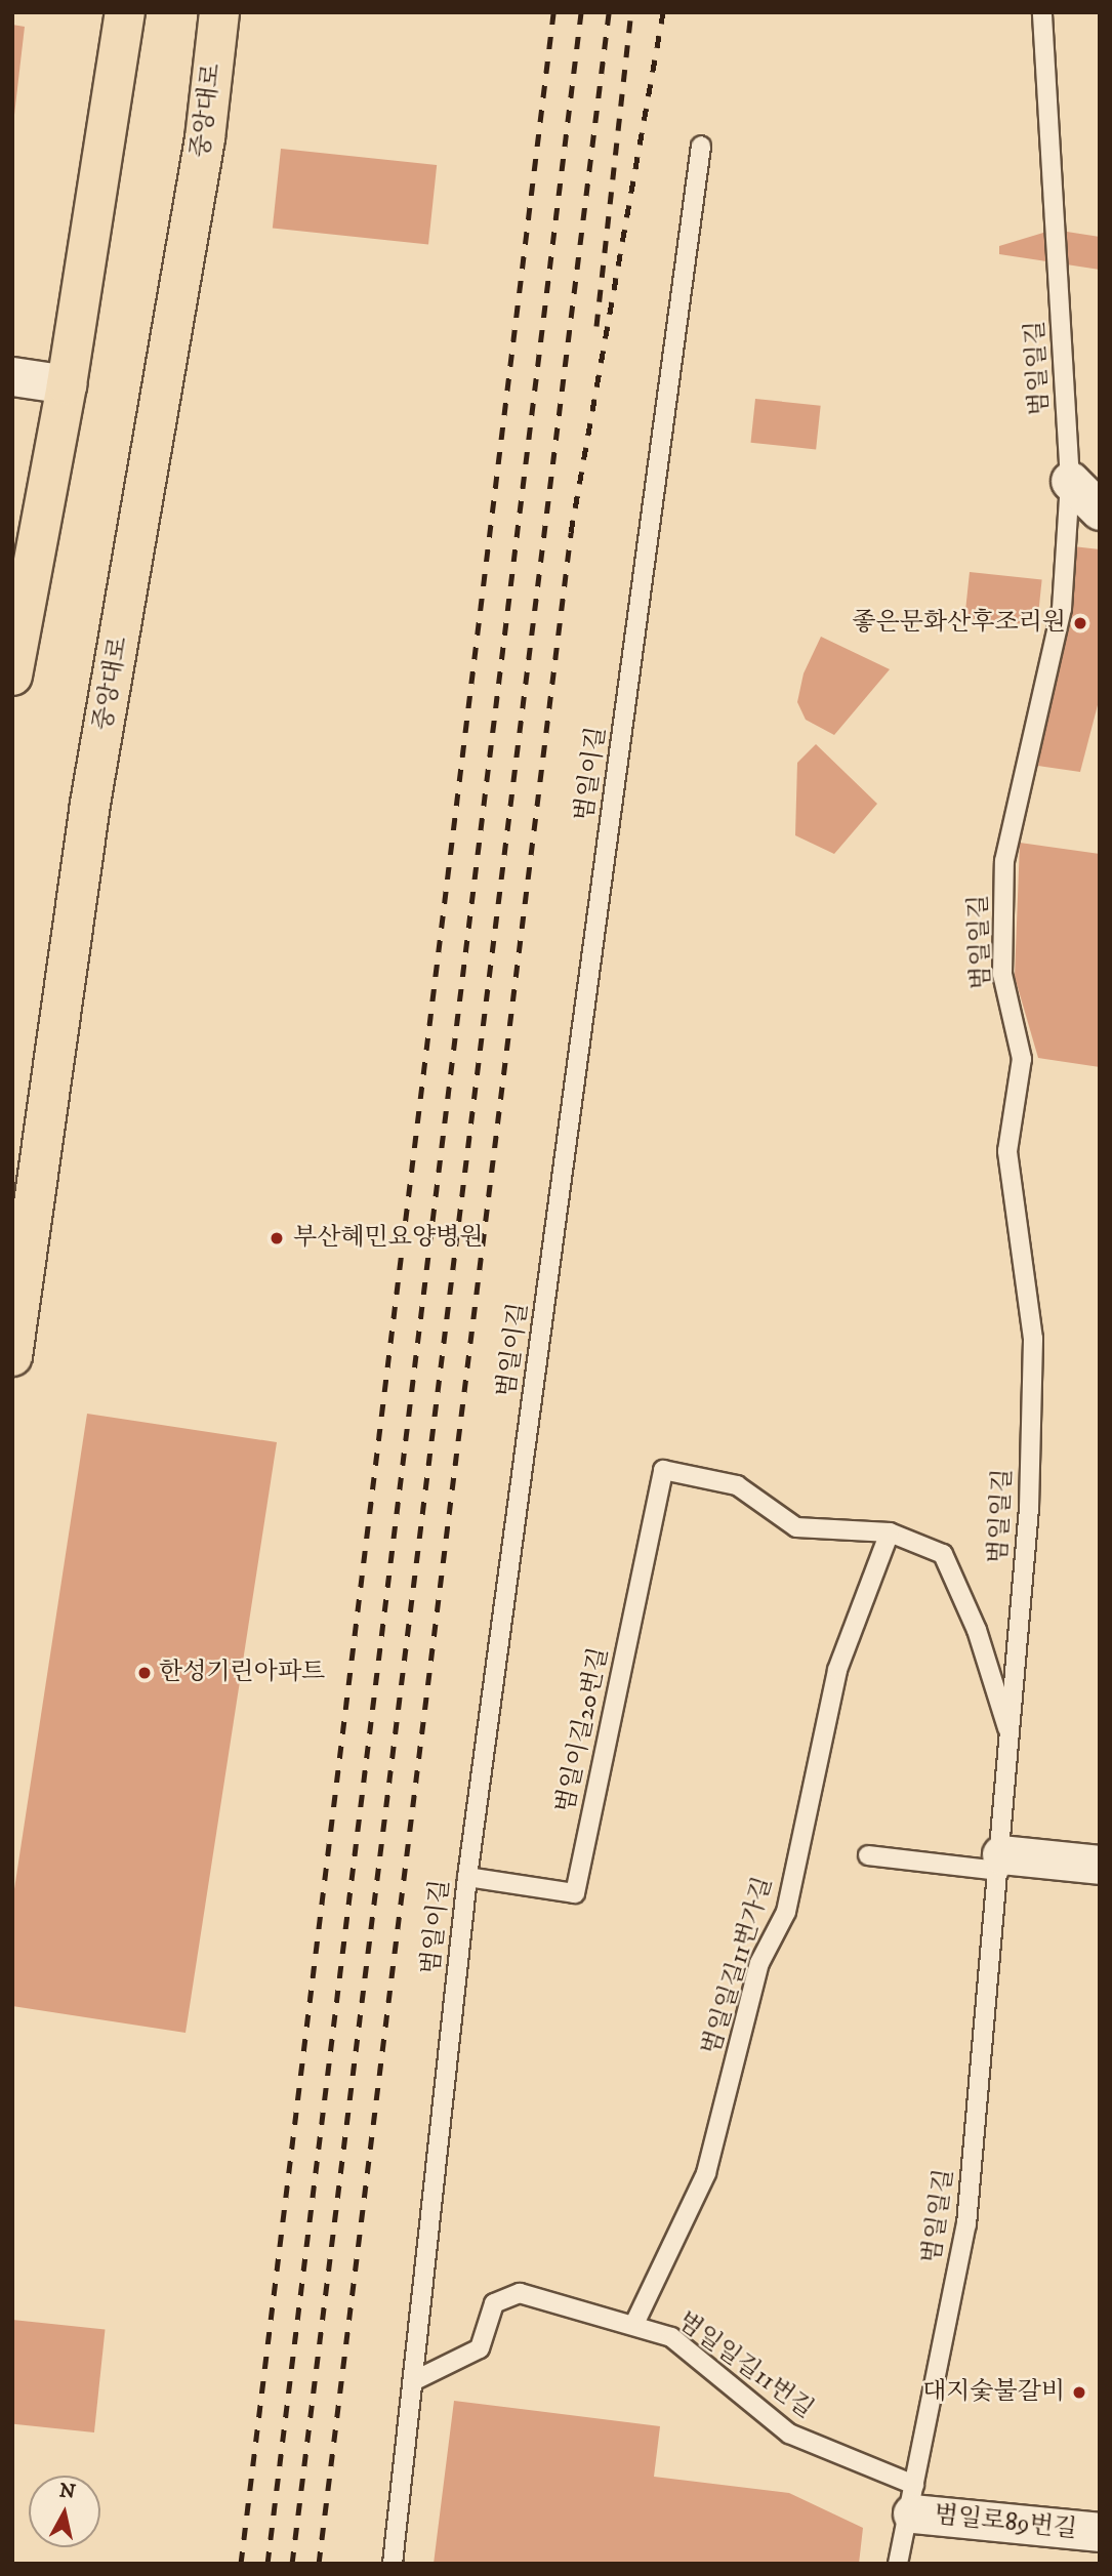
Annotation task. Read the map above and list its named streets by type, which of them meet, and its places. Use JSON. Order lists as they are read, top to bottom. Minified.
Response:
{"streets":{"main road":["중앙대로"],"street":["범일로89번길"],"lane":["범일일길","범일이길","범일이길20번길","범일일길11번가길","범일일길11번길"]},"crossings":[["범일일길","범일일길11번길"],["범일일길","범일로89번길"],["범일이길","범일이길20번길"],["범일이길","범일일길11번길"],["범일이길20번길","범일일길11번가길"],["범일일길11번가길","범일일길11번길"],["범일일길11번길","범일로89번길"]],"places":["좋은문화산후조리원","부산혜민요양병원","한성기린아파트","대지숯불갈비"],"north":"top"}
